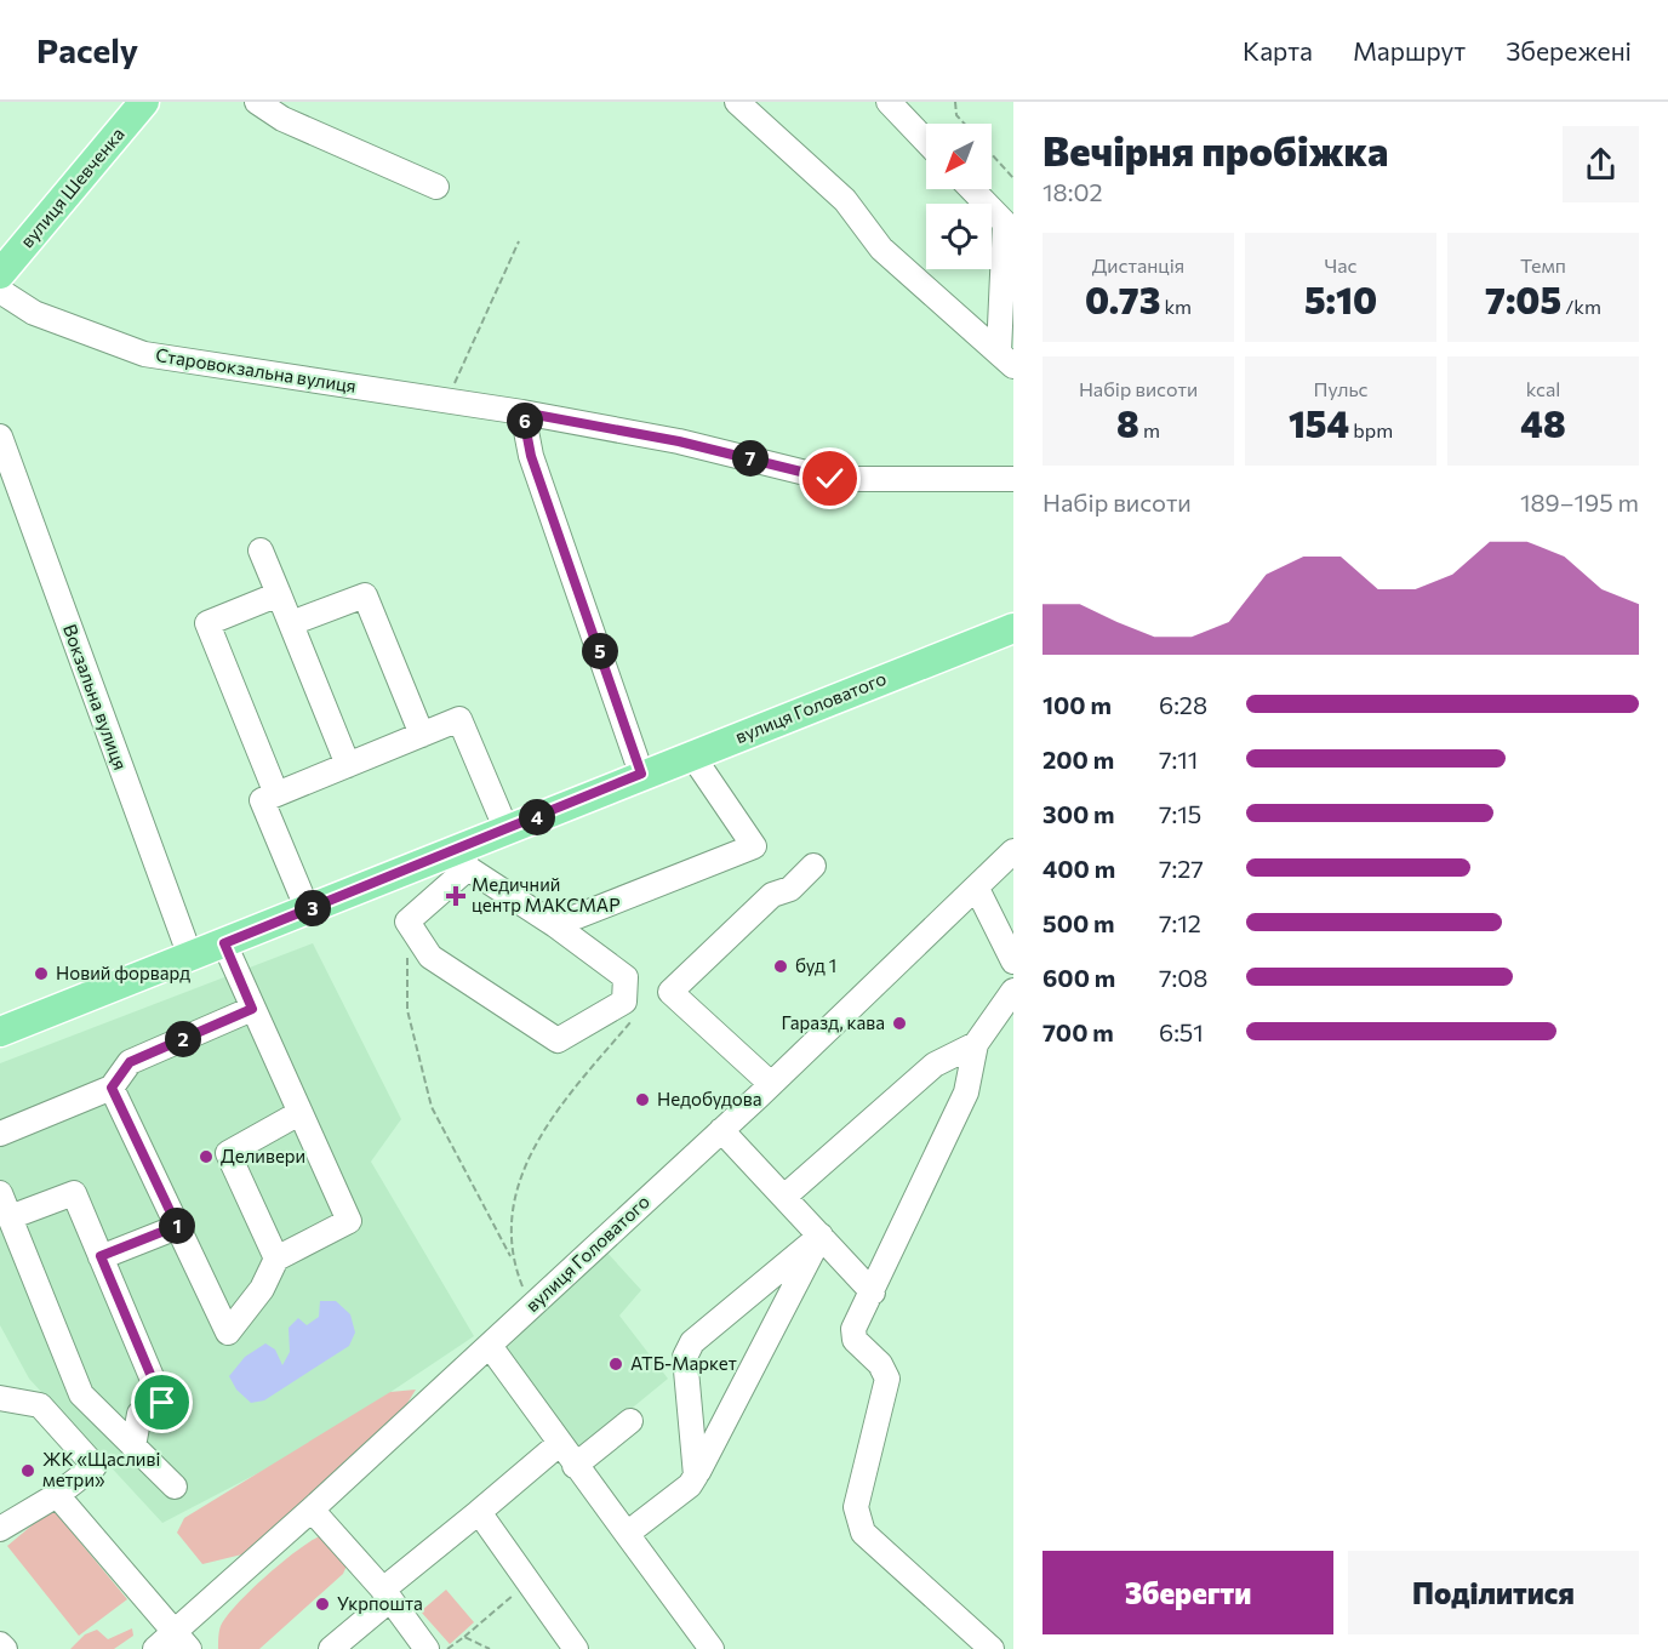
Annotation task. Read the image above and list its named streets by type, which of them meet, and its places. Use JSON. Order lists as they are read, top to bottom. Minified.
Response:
{"streets":{"main road":["вулиця Шевченка","вулиця Головатого"],"street":["Старовокзальна вулиця","Вокзальна вулиця"]},"crossings":[["Вокзальна вулиця","вулиця Головатого"]],"places":{"health":["Медичний центр МАКСМАР"],"other":["буд 1","Новий форвард","Гаразд, кава","Недобудова","Деливери","АТБ-Маркет","ЖК «Щасливі метри»","Укрпошта"]},"north":"bottom left","page":{"header":"Pacely","nav":["Карта","Маршрут","Збережені"],"heading":["Вечірня пробіжка","18:02"],"stats":[["Дистанція","0.73 km"],["Час","5:10"],["Темп","7:05 /km"],["Набір висоти","8 m"],["Пульс","154 bpm"],["kcal","48"]],"pins":["6","7","5","4","3","2","1"],"chart":["Набір висоти","189–195 m"],"list":[{"name":"100 m","note":"6:28"},{"name":"200 m","note":"7:11"},{"name":"300 m","note":"7:15"},{"name":"400 m","note":"7:27"},{"name":"500 m","note":"7:12"},{"name":"600 m","note":"7:08"},{"name":"700 m","note":"6:51"}],"buttons":["Зберегти","Поділитися"]}}
